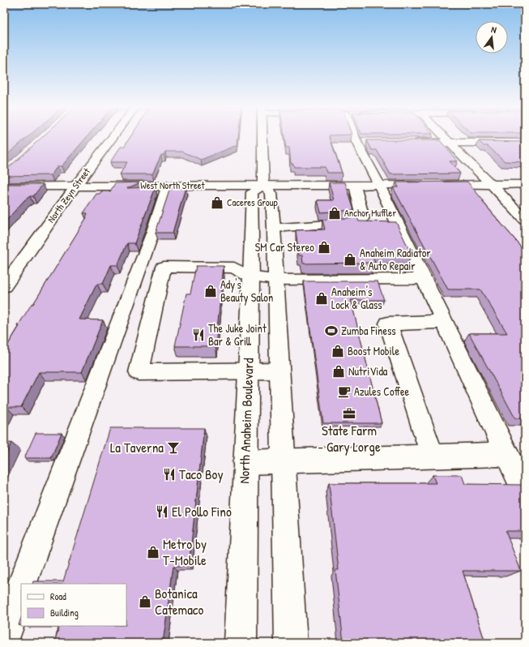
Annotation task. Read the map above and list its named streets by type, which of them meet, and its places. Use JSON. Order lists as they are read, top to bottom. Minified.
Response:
{"streets":{"street":["West North Street","North Zeyn Street","North Anaheim Boulevard"]},"crossings":[["West North Street","North Zeyn Street"],["West North Street","North Anaheim Boulevard"]],"places":{"shop":["Caceres Group","Anchor Muffler","SM Car Stereo","Anaheim Radiator & Auto Repair","Ady's Beauty Salon","Anaheim's Lock & Glass","Boost Mobile","NutriVida","Metro by T-Mobile","Botanica Catemaco"],"sports":["Zumba Finess"],"restaurant":["The Juke Joint Bar & Grill","Taco Boy","El Pollo Fino"],"cafe":["Azules Coffee"],"office":["State Farm - Gary Lorge"],"bar":["La Taverna"]},"legend":["Road","Building"],"north":"top"}
